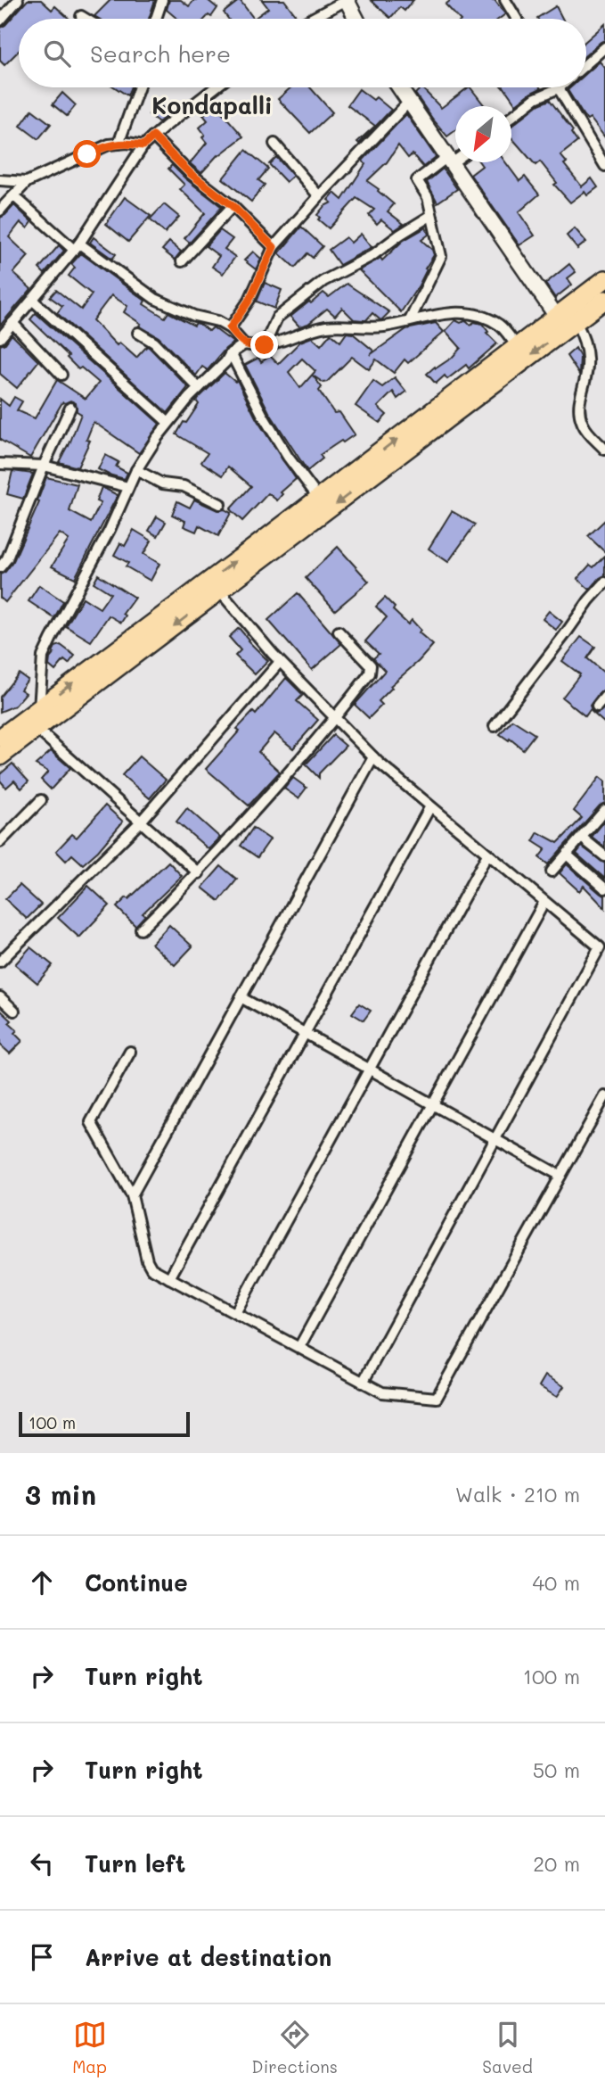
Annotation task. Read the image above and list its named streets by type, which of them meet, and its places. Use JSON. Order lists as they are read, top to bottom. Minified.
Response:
{"districts":["Kondapalli"],"scale_bar":"100 m","north":"bottom left","page":{"search":"Search here","scale":"100 m","heading":["3 min","Walk · 210 m"],"list":[["Continue","40 m"],["Turn right","100 m"],["Turn right","50 m"],["Turn left","20 m"],"Arrive at destination"],"nav":["Map","Directions","Saved"]}}
